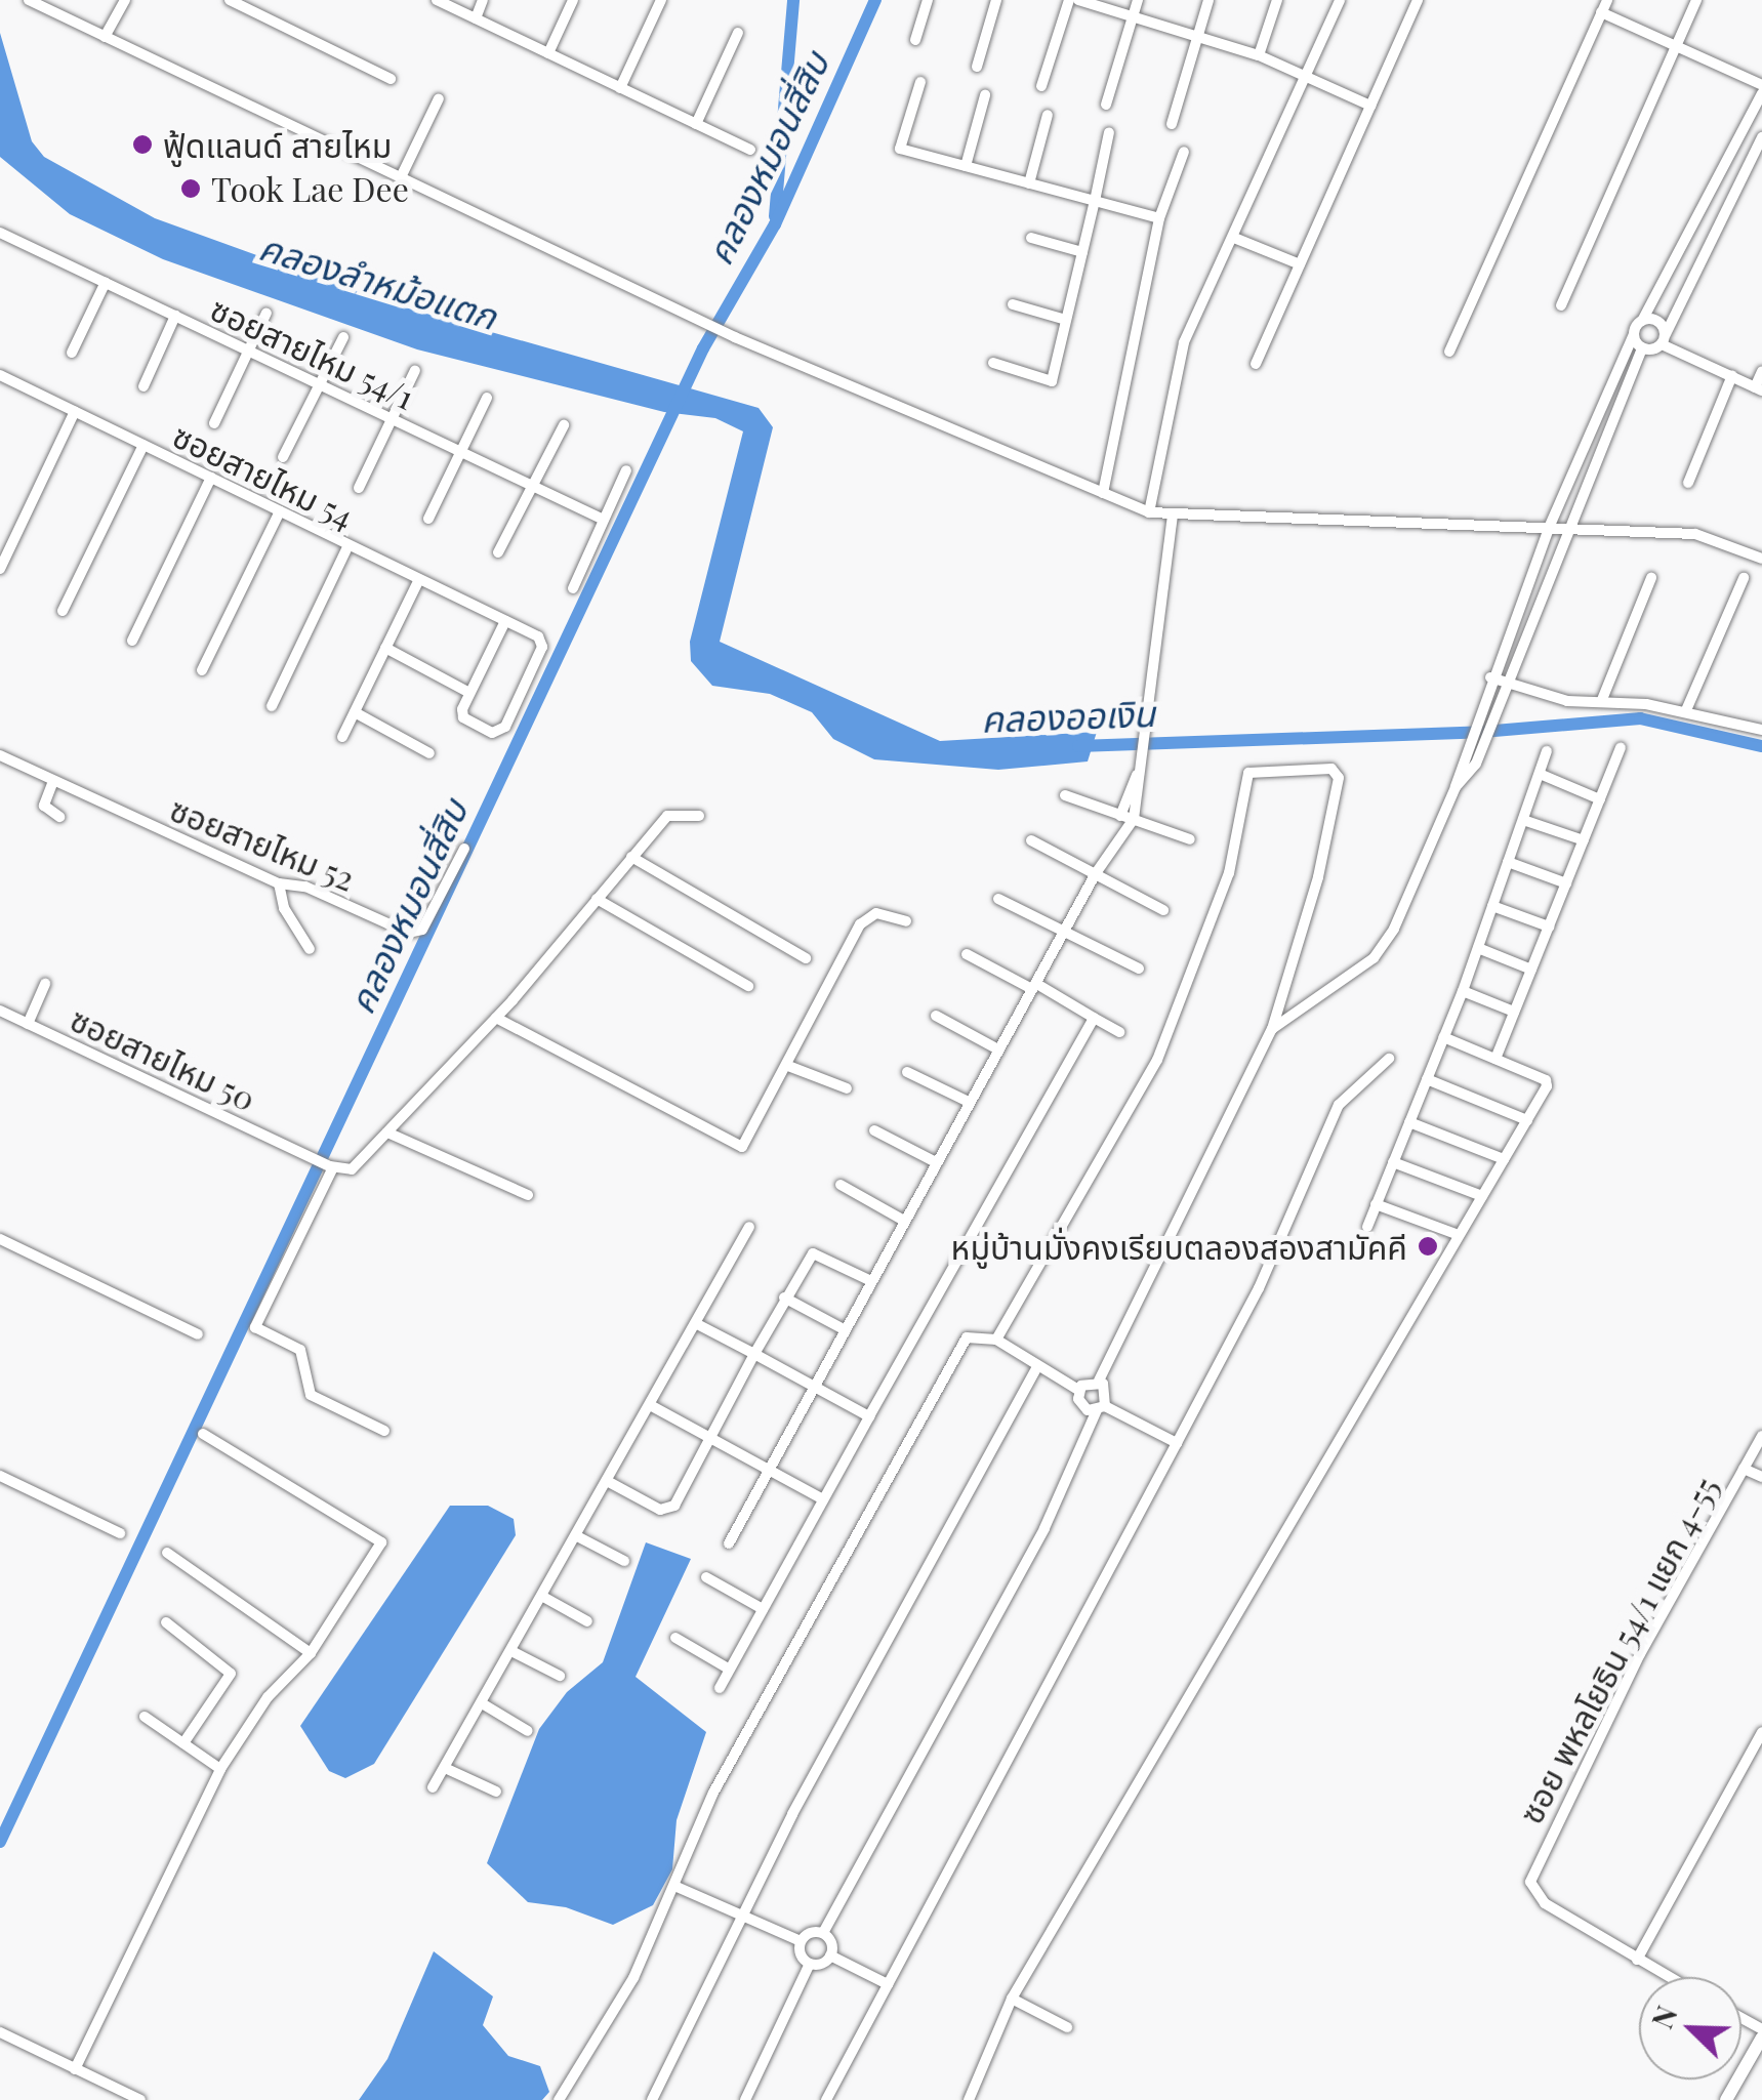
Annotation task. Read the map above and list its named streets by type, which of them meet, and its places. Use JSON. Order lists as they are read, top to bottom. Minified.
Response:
{"streets":{"street":["ซอยสายไหม 54/1","ซอยสายไหม 54","ซอยสายไหม 52","ซอยสายไหม 50","ซอย พหลโยธิน 54/1 แยก 4-55"]},"water":["คลองหมอนสี่สิบ","คลองลำหม้อแตก","คลองออเงิน"],"places":["ฟู้ดแลนด์ สายไหม","Took Lae Dee","หมู่บ้านมั่งคงเรียบตลองสองสามัคคี"],"north":"top left"}
